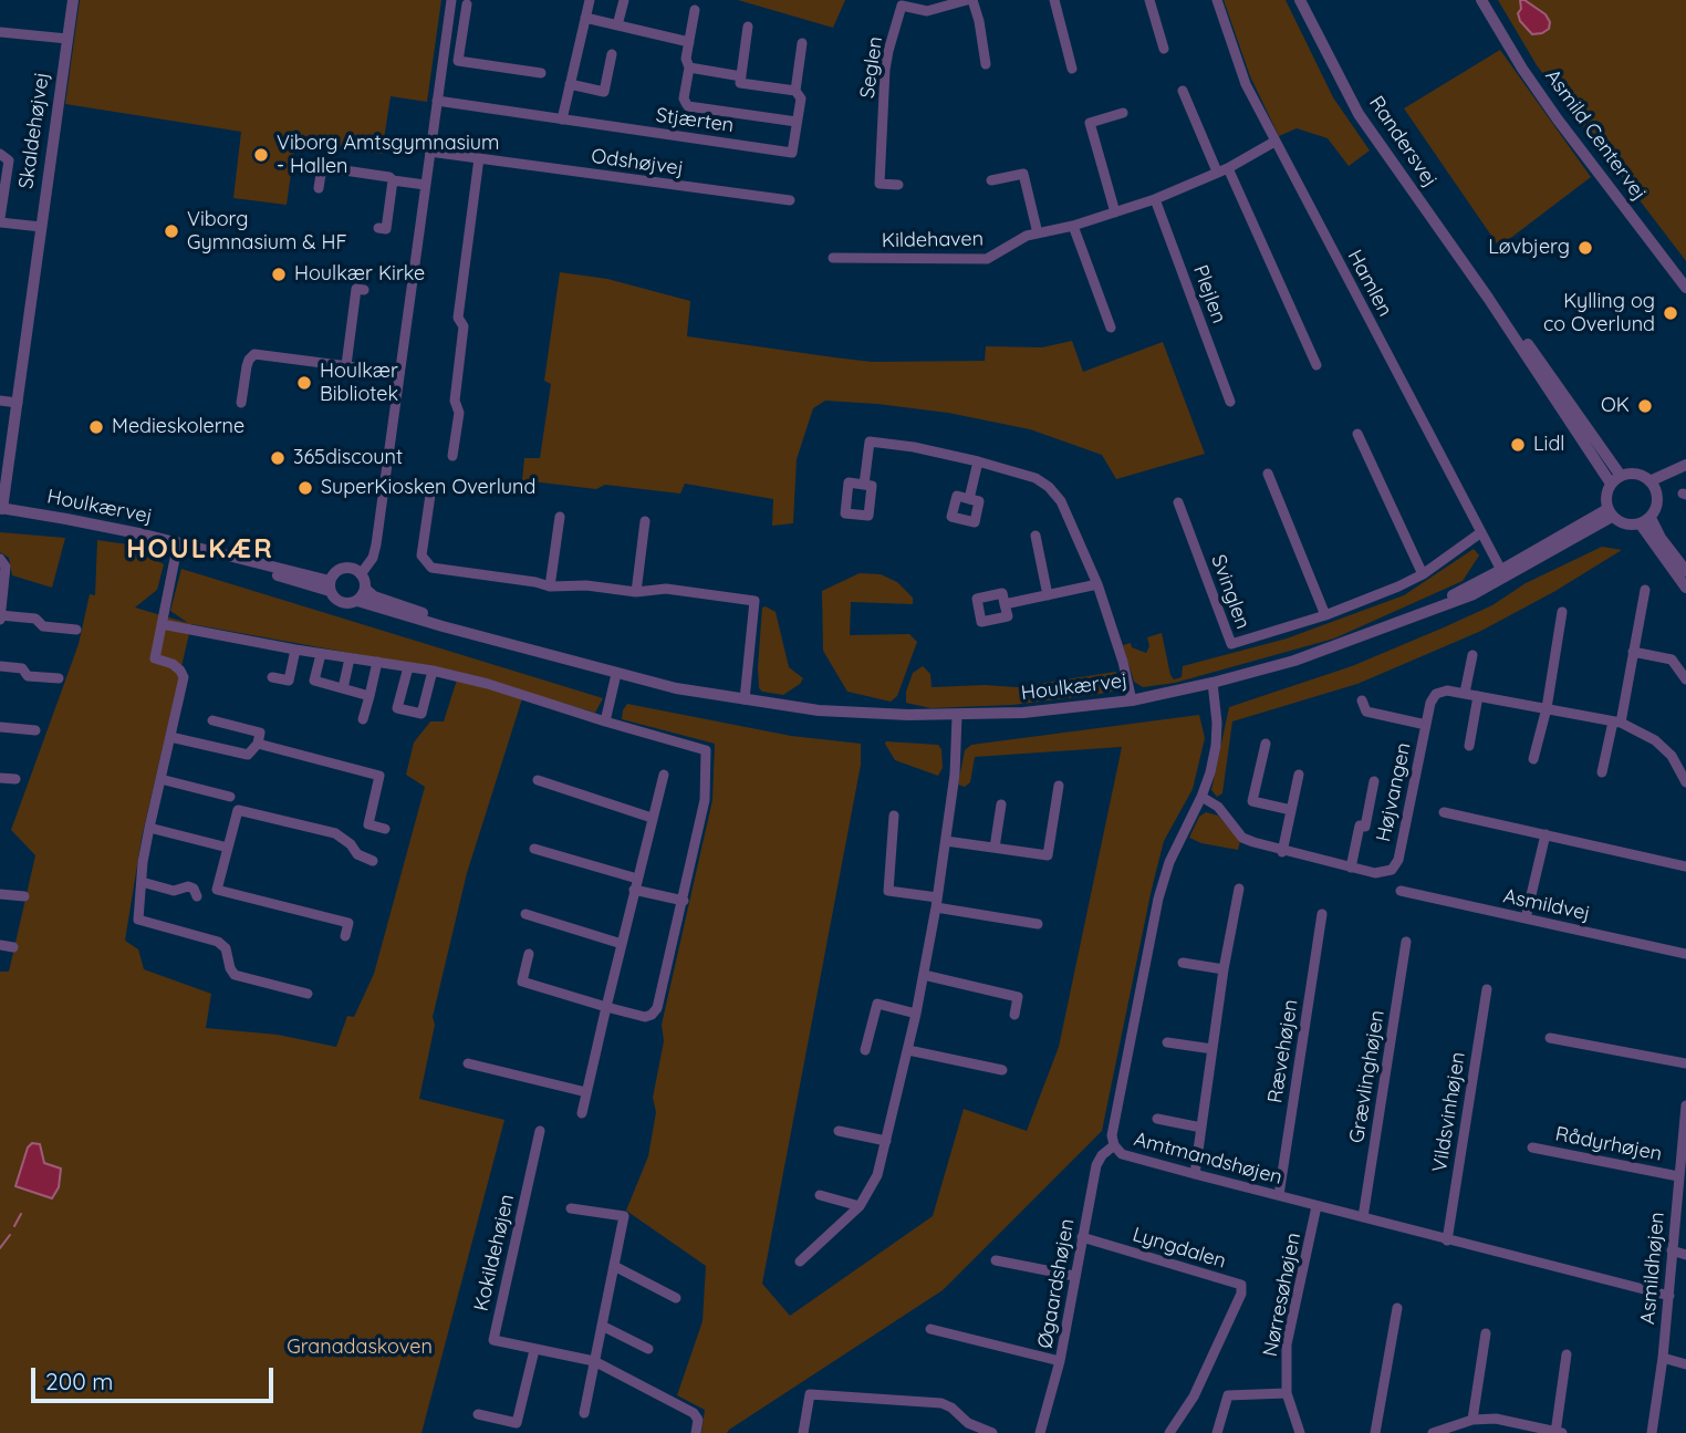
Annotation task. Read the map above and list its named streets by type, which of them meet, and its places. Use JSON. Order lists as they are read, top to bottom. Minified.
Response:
{"streets":{"street":["Seglen","Stjærten","Skaldehøjvej","Asmild Centervej","Randersvej","Odshøjvej","Kildehaven","Hamlen","Plejlen","Houlkærvej","Svinglen","Højvangen","Asmildvej","Rævehøjen","Grævlinghøjen","Vildsvinhøjen","Rådyrhøjen","Amtmandshøjen","Lyngdalen","Kokildehøjen","Asmildhøjen","Øgaardshøjen","Nørresøhøjen"]},"crossings":[["Skaldehøjvej","Houlkærvej"],["Randersvej","Houlkærvej"],["Hamlen","Houlkærvej"],["Hamlen","Svinglen"],["Houlkærvej","Amtmandshøjen"],["Højvangen","Amtmandshøjen"],["Rævehøjen","Amtmandshøjen"],["Grævlinghøjen","Amtmandshøjen"],["Vildsvinhøjen","Amtmandshøjen"],["Rådyrhøjen","Asmildhøjen"],["Amtmandshøjen","Asmildhøjen"],["Amtmandshøjen","Øgaardshøjen"],["Amtmandshøjen","Nørresøhøjen"],["Lyngdalen","Øgaardshøjen"]],"districts":["HOULKÆR"],"parks":["Granadaskoven"],"places":["Viborg Amtsgymnasium - Hallen","Viborg Gymnasium & HF","Løvbjerg","Houlkær Kirke","Kylling og co Overlund","Houlkær Bibliotek","OK","Medieskolerne","Lidl","365discount","SuperKiosken Overlund"],"scale_bar":"200 m"}
